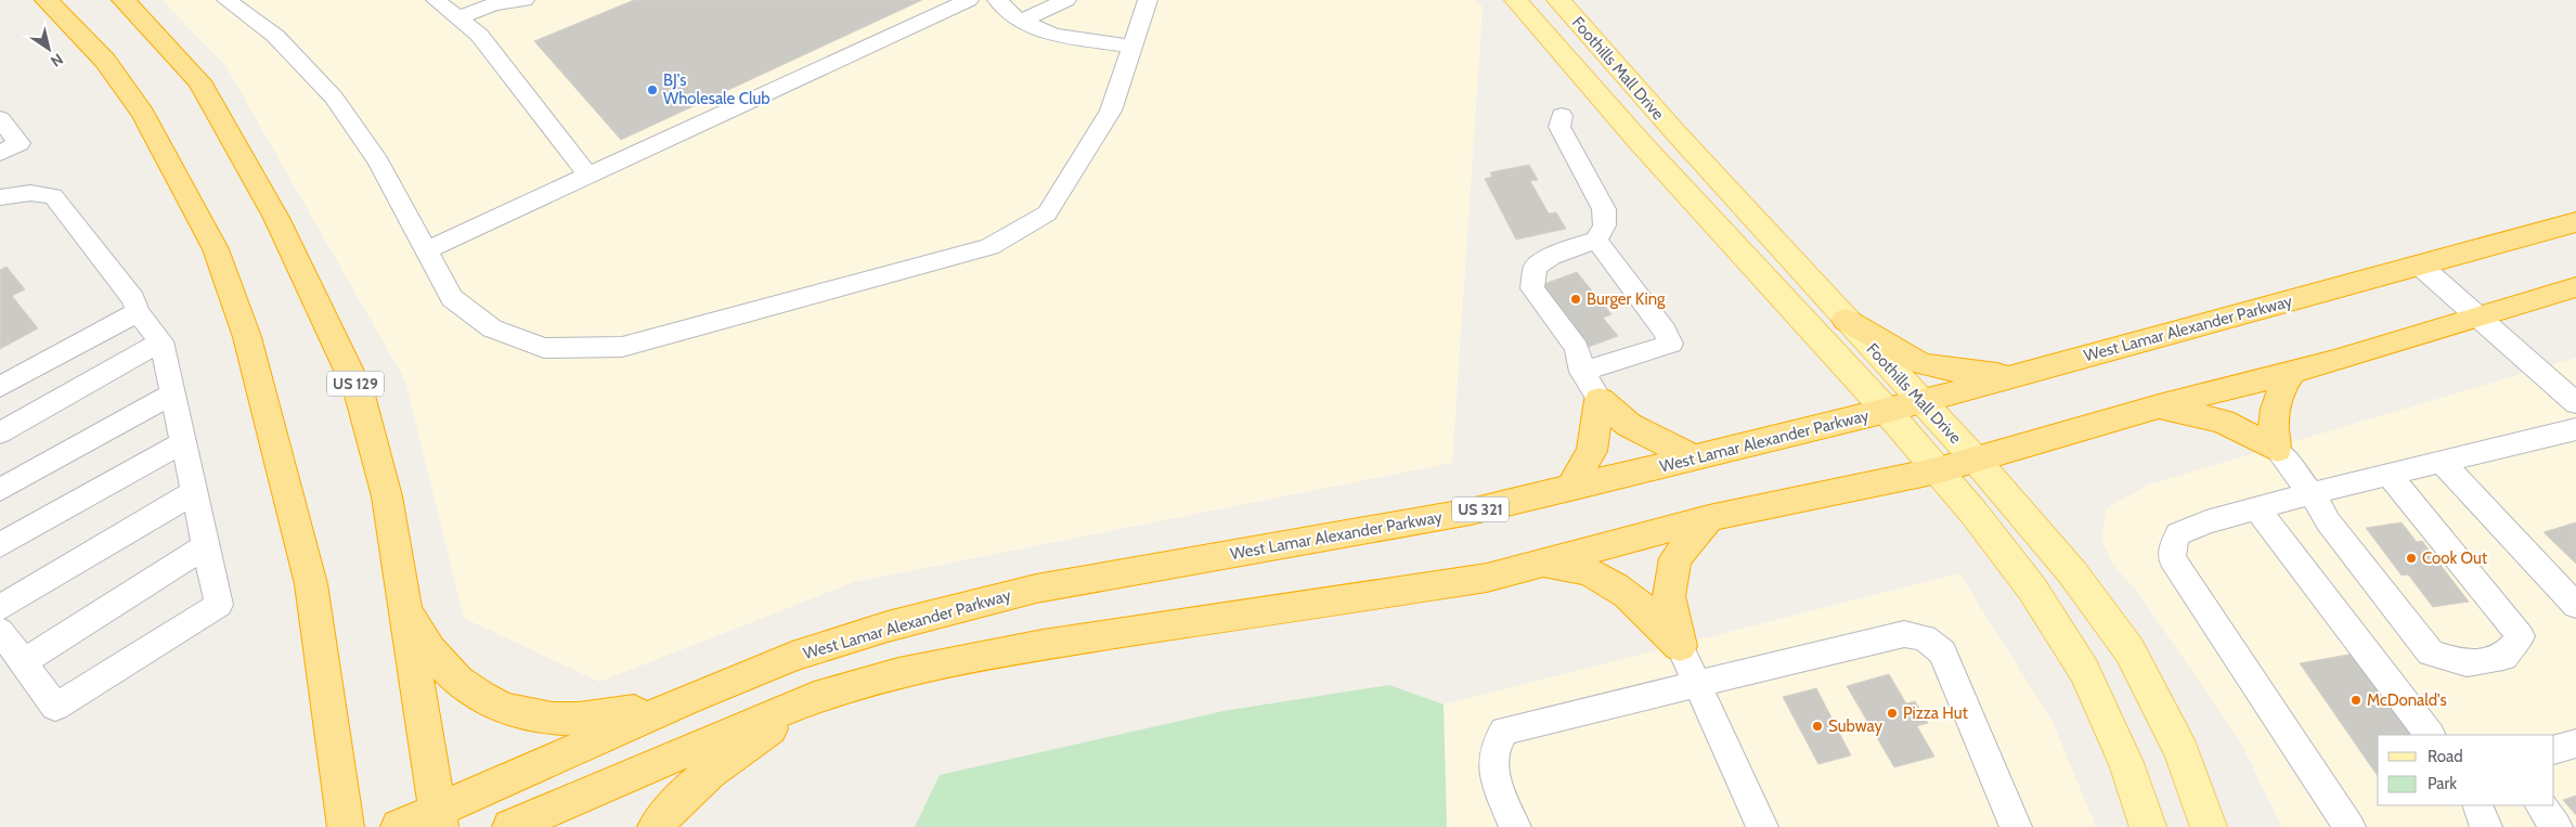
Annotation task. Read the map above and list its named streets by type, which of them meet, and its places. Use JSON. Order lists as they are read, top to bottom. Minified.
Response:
{"streets":{"highway":["West Lamar Alexander Parkway","US 129","US 321"],"main road":["Foothills Mall Drive"]},"crossings":[["Foothills Mall Drive","West Lamar Alexander Parkway"],["West Lamar Alexander Parkway","US 129"]],"places":["BJ's Wholesale Club","Burger King","Cook Out","McDonald's","Pizza Hut","Subway"],"legend":["Road","Park"],"north":"bottom right"}
